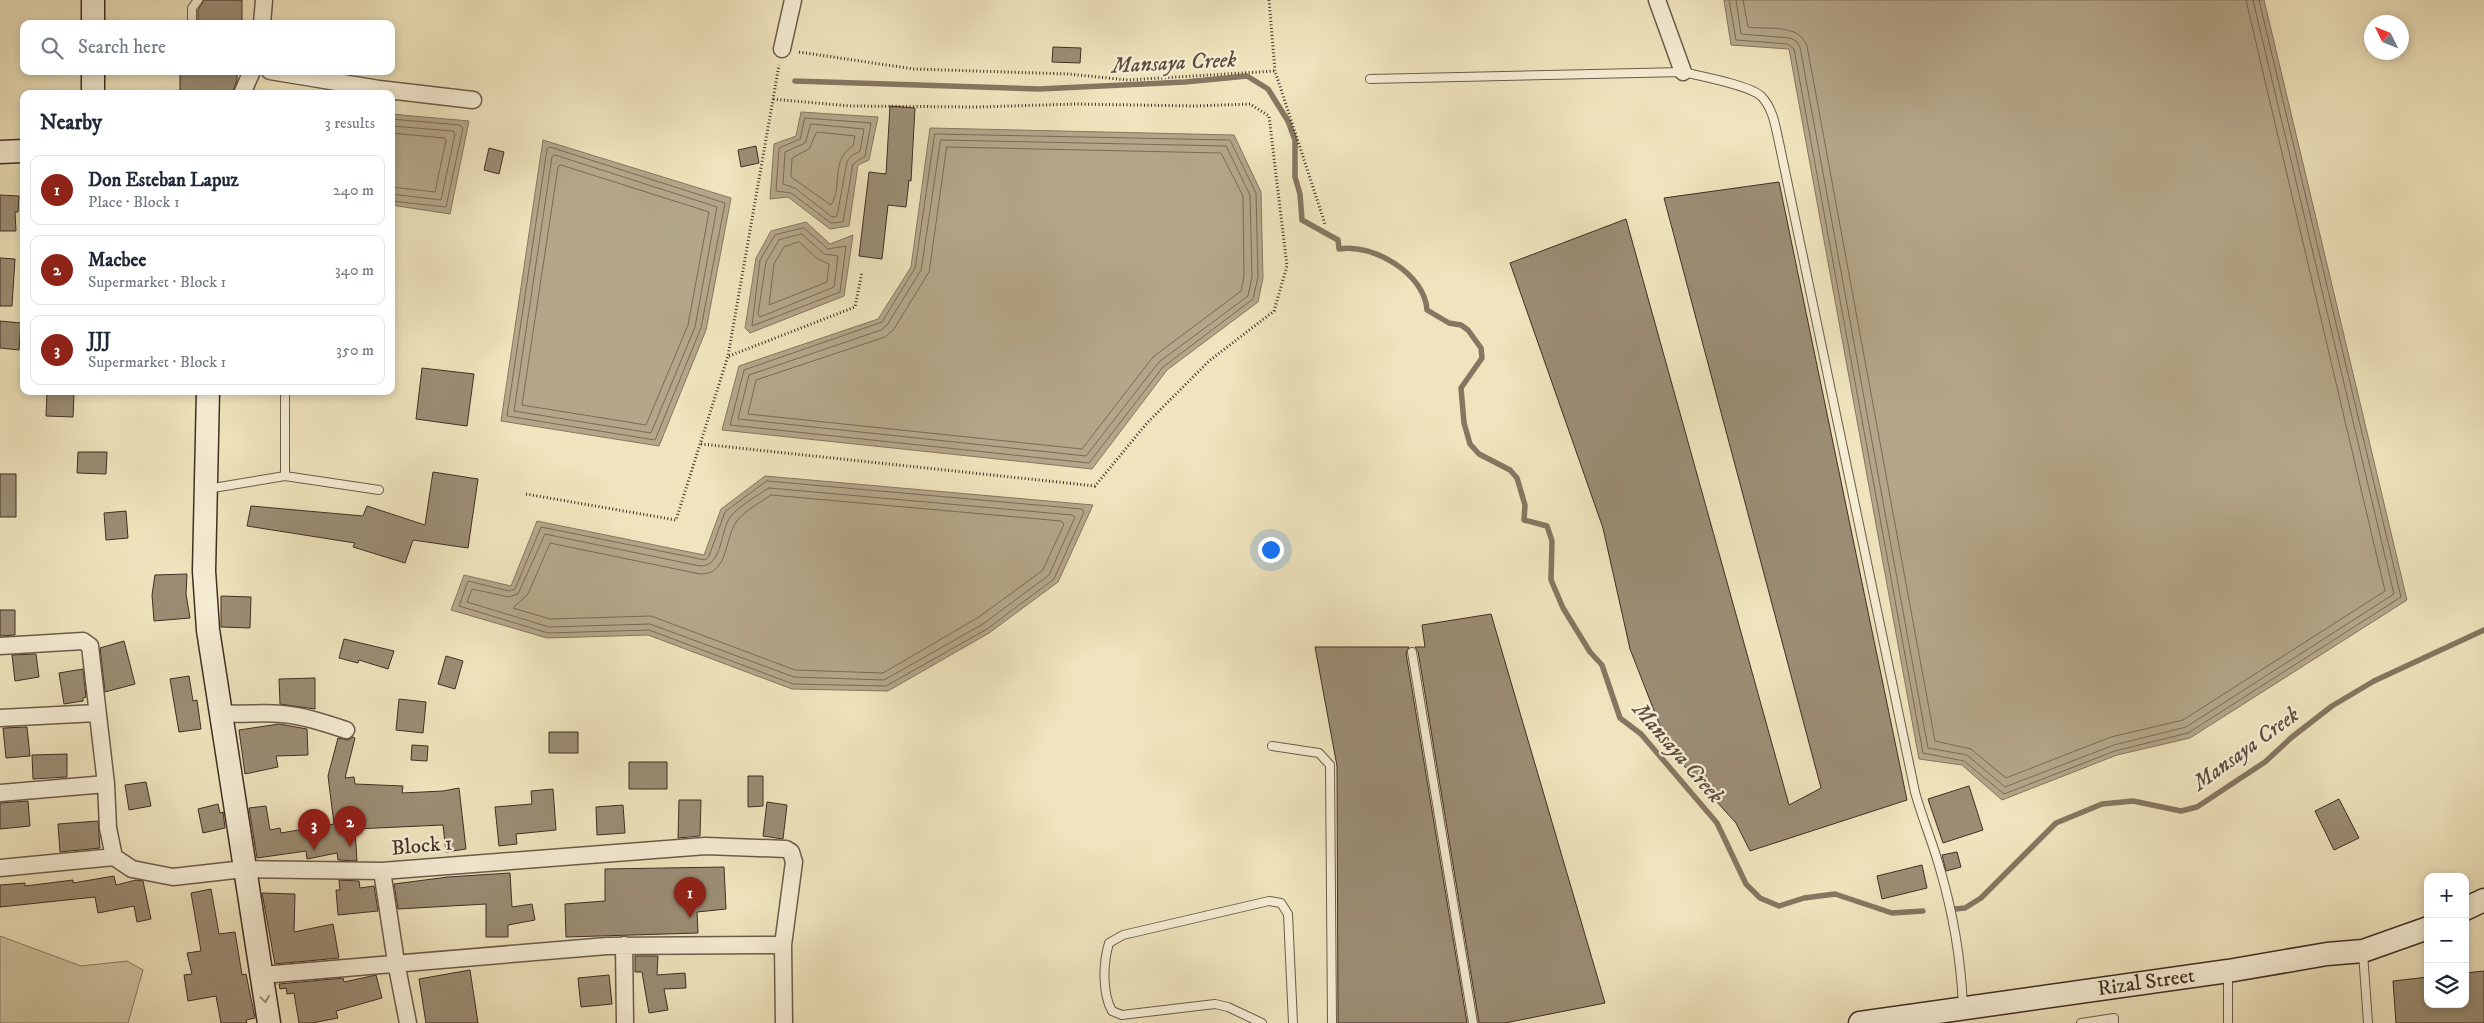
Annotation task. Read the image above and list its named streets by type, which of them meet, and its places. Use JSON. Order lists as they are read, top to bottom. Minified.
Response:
{"streets":{"street":["Block 1","Rizal Street"]},"water":["Mansaya Creek"],"north":"top left","page":{"search":"Search here","heading":["Nearby","3 results"],"list":[{"mark":"1","name":"Don Esteban Lapuz","note":"Place · Block 1","value":"240 m"},{"mark":"2","name":"Macbee","note":"Supermarket · Block 1","value":"340 m"},{"mark":"3","name":"JJJ","note":"Supermarket · Block 1","value":"350 m"}],"pins":["2","3","1"],"map_buttons":["+","−"]}}
